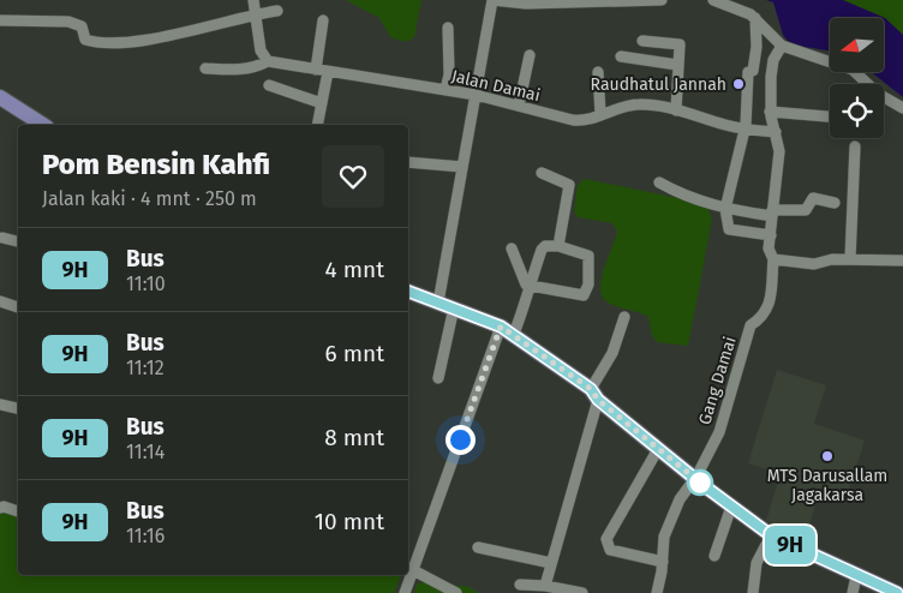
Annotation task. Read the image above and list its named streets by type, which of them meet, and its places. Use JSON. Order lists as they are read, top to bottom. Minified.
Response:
{"streets":{"street":["Jalan Damai","Gang Damai"]},"crossings":[["Jalan Damai","Gang Damai"]],"places":["Raudhatul Jannah","MTS Darusallam Jagakarsa"],"lines":["bus line 9H"],"north":"left","page":{"on_map":"9H","heading":["Pom Bensin Kahfi","Jalan kaki · 4 mnt · 250 m"],"list":[{"mark":"9H","name":"Bus","note":"11:10","value":"4 mnt"},{"mark":"9H","name":"Bus","note":"11:12","value":"6 mnt"},{"mark":"9H","name":"Bus","note":"11:14","value":"8 mnt"},{"mark":"9H","name":"Bus","note":"11:16","value":"10 mnt"}]}}
